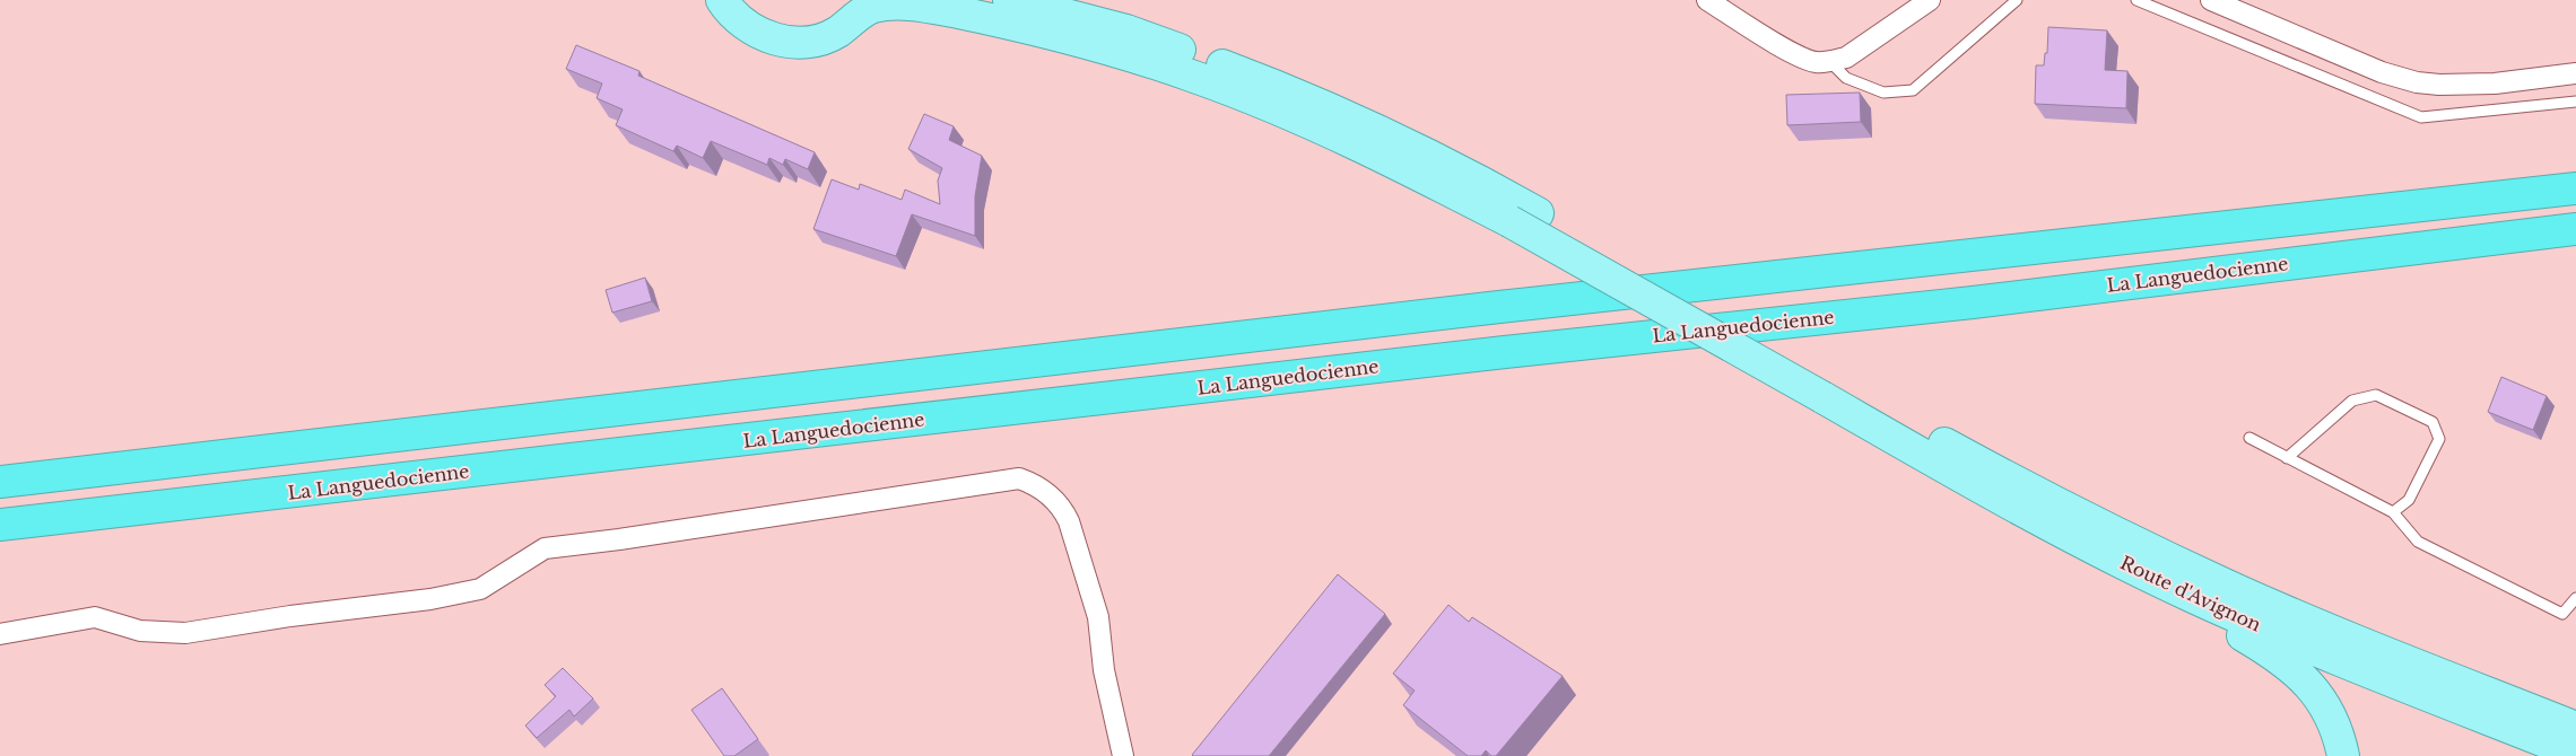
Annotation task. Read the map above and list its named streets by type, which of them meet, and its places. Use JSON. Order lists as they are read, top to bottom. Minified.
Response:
{"streets":{"highway":["La Languedocienne"],"main road":["Route d'Avignon"]}}
